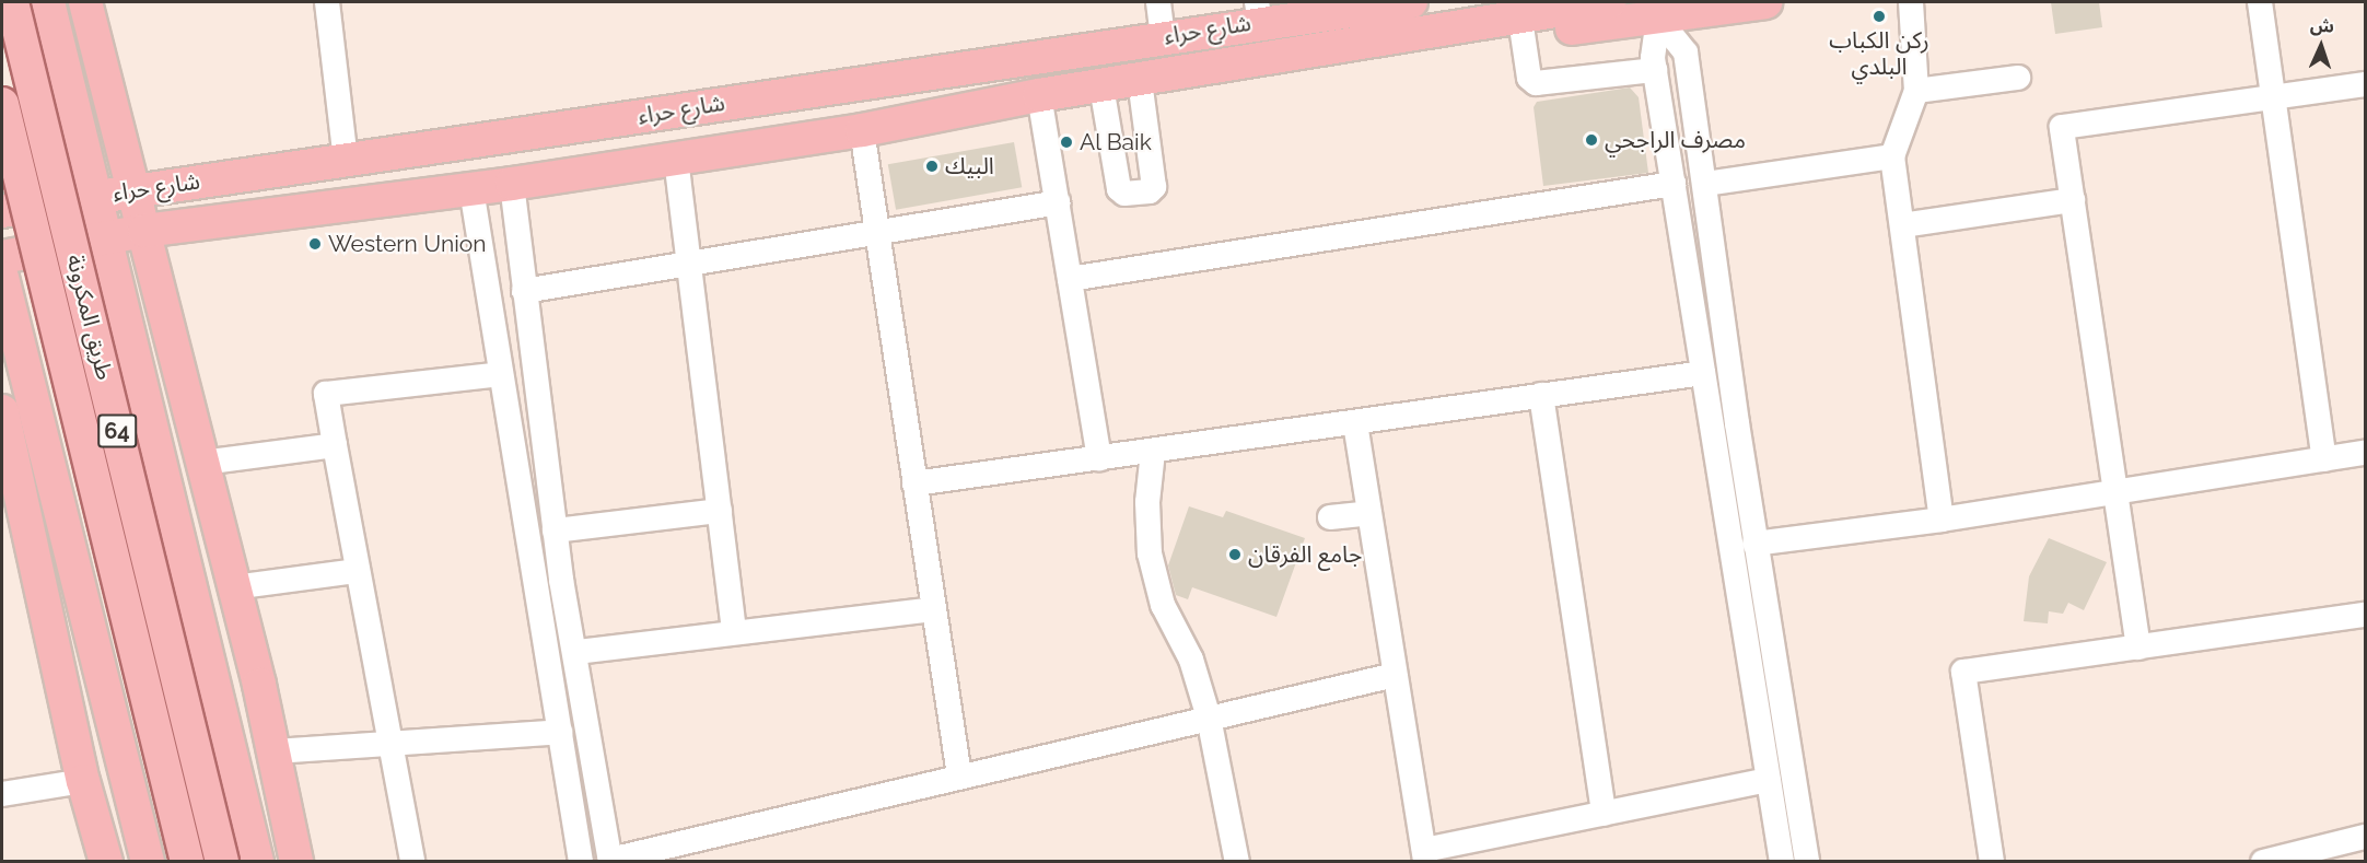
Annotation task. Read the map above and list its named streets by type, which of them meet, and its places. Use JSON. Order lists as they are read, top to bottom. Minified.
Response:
{"streets":{"main road":["شارع حراء","طريق المكرونة","64"]},"places":["ركن الكباب البلدي","مصرف الراجحي","Al Baik","البيك","Western Union","جامع الفرقان"],"north":"top"}
